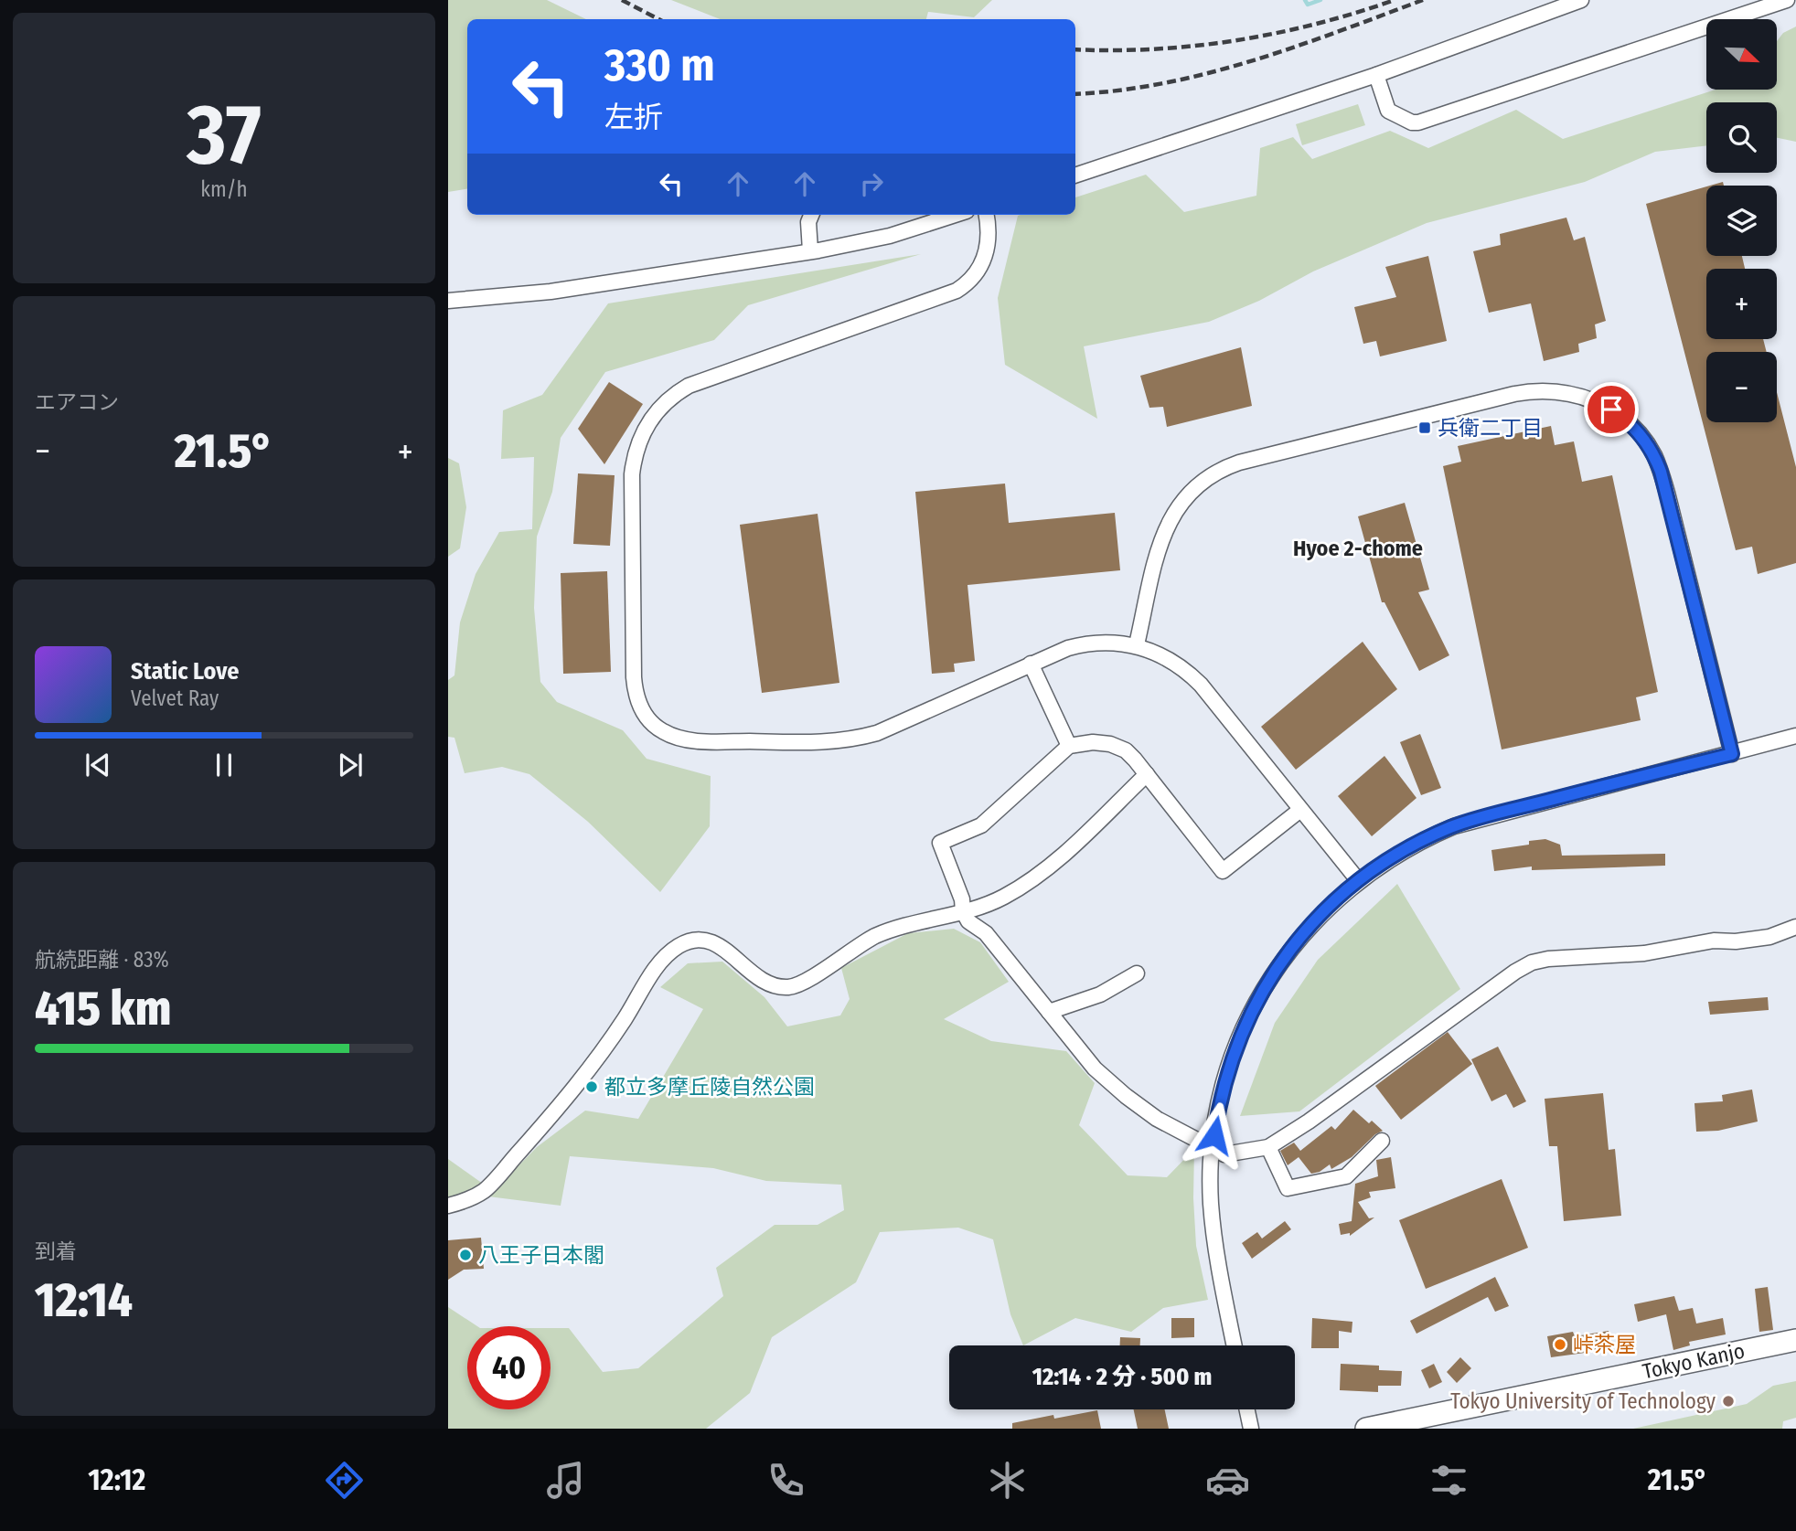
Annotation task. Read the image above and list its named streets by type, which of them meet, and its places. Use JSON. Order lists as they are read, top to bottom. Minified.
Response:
{"streets":{"highway":["Tokyo Kanjo"]},"districts":["Hyoe 2-chome"],"places":{"transit":["兵衛二丁目"],"other":["都立多摩丘陵自然公園","八王子日本閣","峠茶屋","Tokyo University of Technology"]},"north":"bottom right","page":{"tile":[["37","km/h"],"エアコン",["航続距離 · 83%","415 km"],["到着","12:14"]],"map_buttons":["+","−"],"turn":["330 m","左折"],"heat":["−","21.5°","+"],"song":["Static Love","Velvet Ray"],"limit":"40","trip":"12:14 · 2 分 · 500 m","tabs":["12:12","21.5°"]}}
